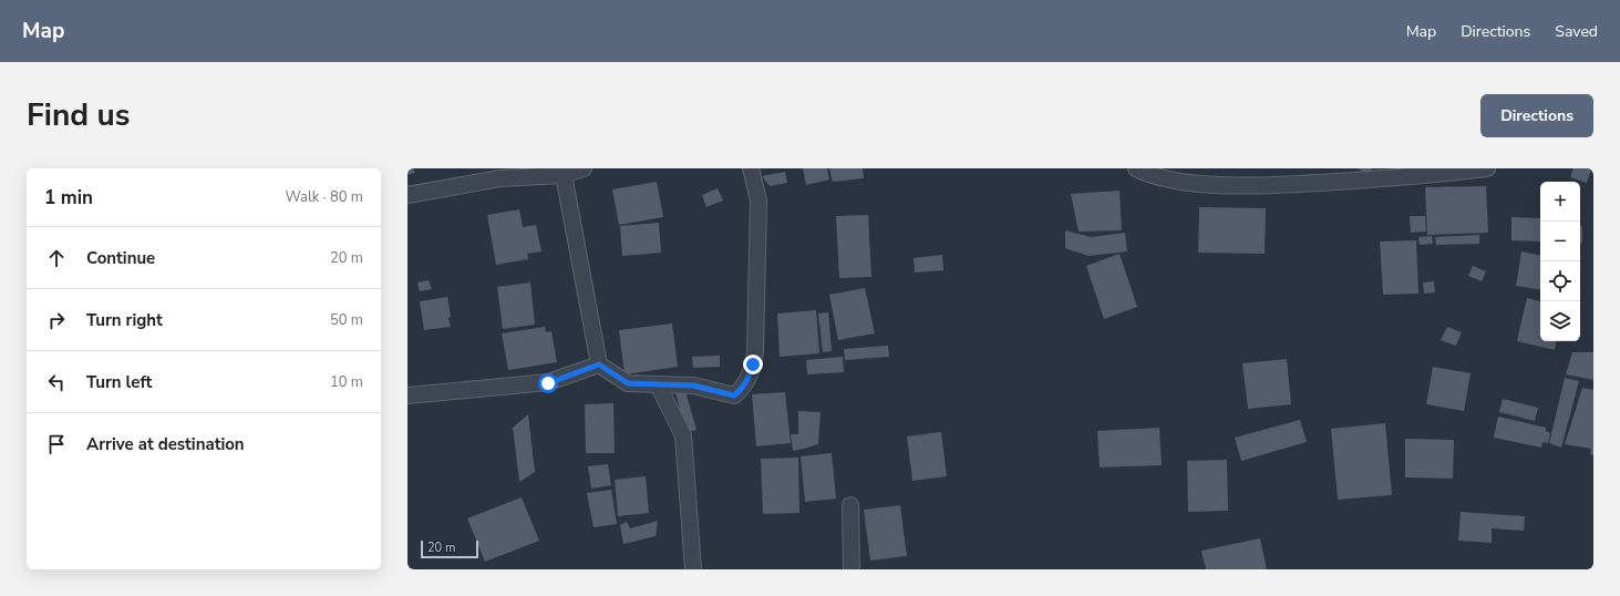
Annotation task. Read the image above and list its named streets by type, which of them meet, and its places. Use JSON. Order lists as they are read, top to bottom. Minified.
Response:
{"scale_bar":"20 m","page":{"header":"Map","nav":["Map","Directions","Saved"],"title":"Find us","buttons":"Directions","heading":["1 min","Walk · 80 m"],"map_buttons":["+","−"],"list":[["Continue","20 m"],["Turn right","50 m"],["Turn left","10 m"],"Arrive at destination"],"scale":"20 m"}}
